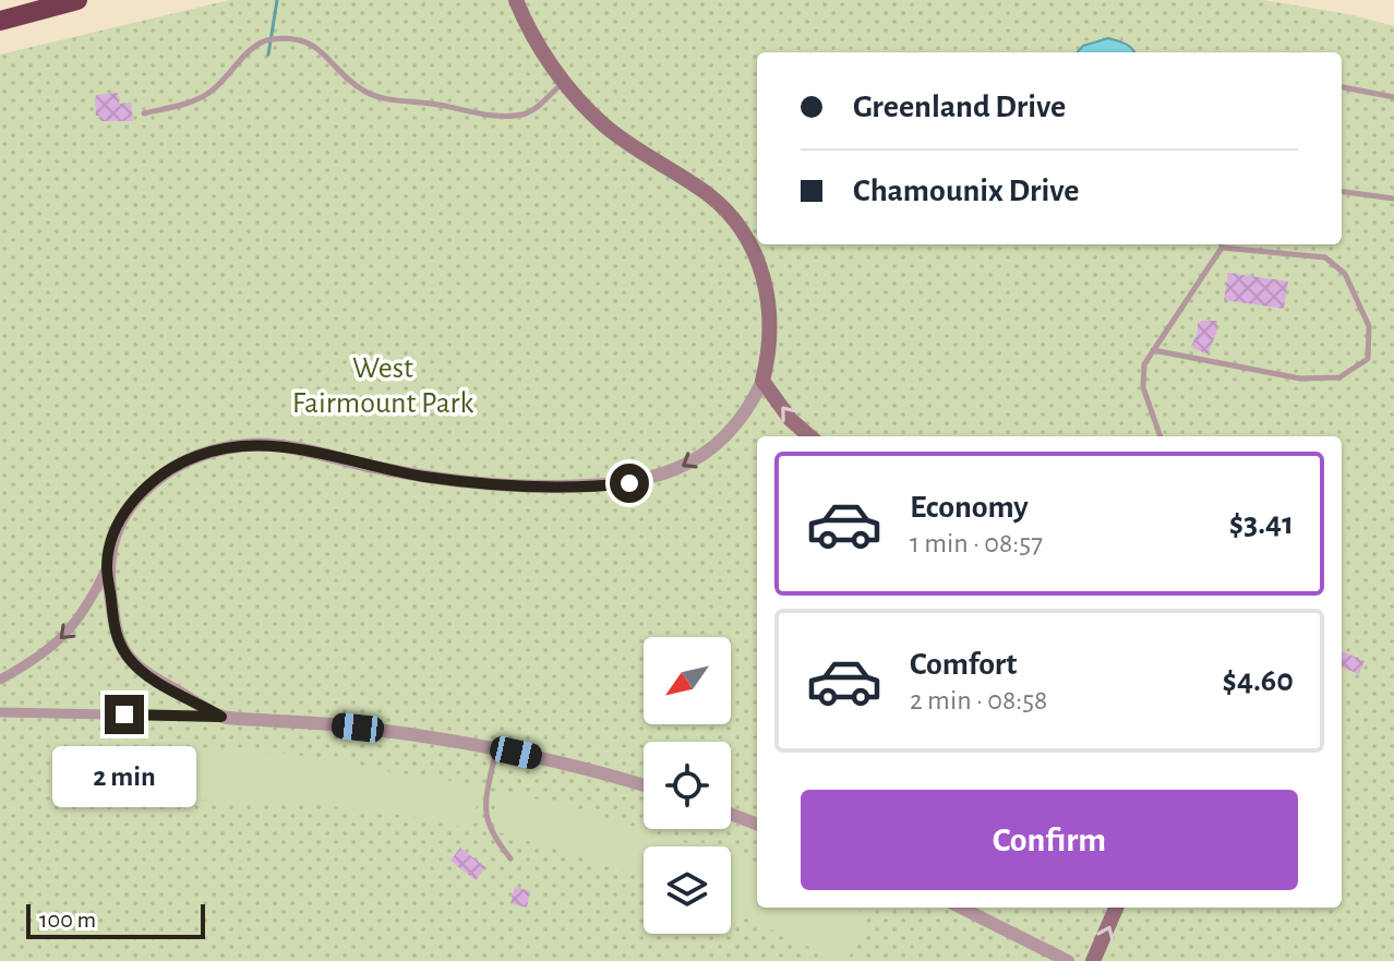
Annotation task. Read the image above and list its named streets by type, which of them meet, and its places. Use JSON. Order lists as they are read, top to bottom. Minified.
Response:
{"parks":["West Fairmount Park"],"scale_bar":"100 m","north":"bottom left","page":{"banner":["Greenland Drive","Chamounix Drive"],"list":[{"name":"Economy","note":"1 min · 08:57","value":"$3.41"},{"name":"Comfort","note":"2 min · 08:58","value":"$4.60"}],"bubble":"2 min","buttons":"Confirm","scale":"100 m"}}
